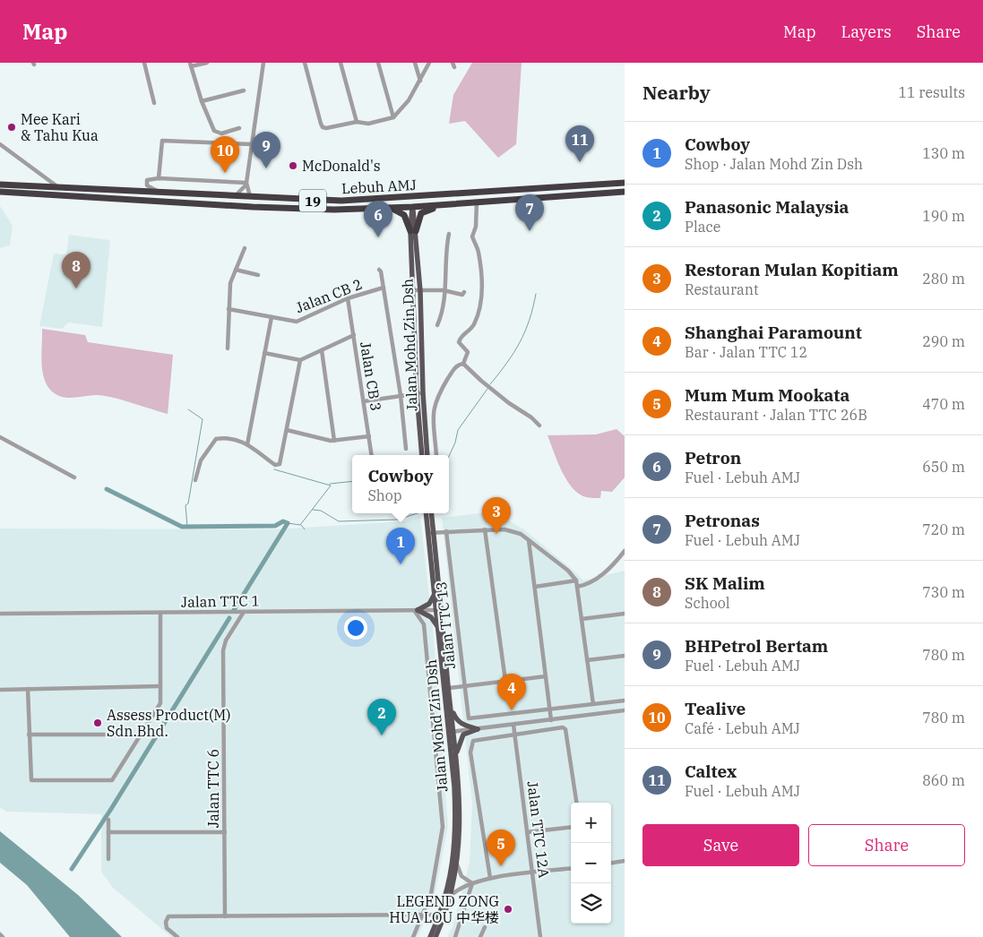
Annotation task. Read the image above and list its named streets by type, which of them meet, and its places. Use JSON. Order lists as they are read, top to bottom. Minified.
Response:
{"streets":{"highway":["Lebuh AMJ","19"],"main road":["Jalan Mohd Zin Dsh"],"street":["Jalan CB 2","Jalan CB 3","Jalan TTC 1","Jalan TTC 13","Jalan TTC 6","Jalan TTC 12A"]},"crossings":[["Lebuh AMJ","Jalan Mohd Zin Dsh"],["Jalan CB 2","Jalan CB 3"],["Jalan Mohd Zin Dsh","Jalan TTC 1"],["Jalan TTC 1","Jalan TTC 6"]],"places":["Mee Kari & Tahu Kua","McDonald's","Assess Product(M) Sdn.Bhd.","LEGEND ZONG HUA LOU 中华楼"],"page":{"header":"Map","nav":["Map","Layers","Share"],"heading":["Nearby","11 results"],"list":[{"mark":"1","name":"Cowboy","note":"Shop · Jalan Mohd Zin Dsh","value":"130 m"},{"mark":"2","name":"Panasonic Malaysia","note":"Place","value":"190 m"},{"mark":"3","name":"Restoran Mulan Kopitiam","note":"Restaurant","value":"280 m"},{"mark":"4","name":"Shanghai Paramount","note":"Bar · Jalan TTC 12","value":"290 m"},{"mark":"5","name":"Mum Mum Mookata","note":"Restaurant · Jalan TTC 26B","value":"470 m"},{"mark":"6","name":"Petron","note":"Fuel · Lebuh AMJ","value":"650 m"},{"mark":"7","name":"Petronas","note":"Fuel · Lebuh AMJ","value":"720 m"},{"mark":"8","name":"SK Malim","note":"School","value":"730 m"},{"mark":"9","name":"BHPetrol Bertam","note":"Fuel · Lebuh AMJ","value":"780 m"},{"mark":"10","name":"Tealive","note":"Café · Lebuh AMJ","value":"780 m"},{"mark":"11","name":"Caltex","note":"Fuel · Lebuh AMJ","value":"860 m"}],"pins":["11","9","10","7","6","8","3","1","4","2","5"],"popup":["Cowboy","Shop"],"map_buttons":["+","−"],"buttons":["Save","Share"]}}
